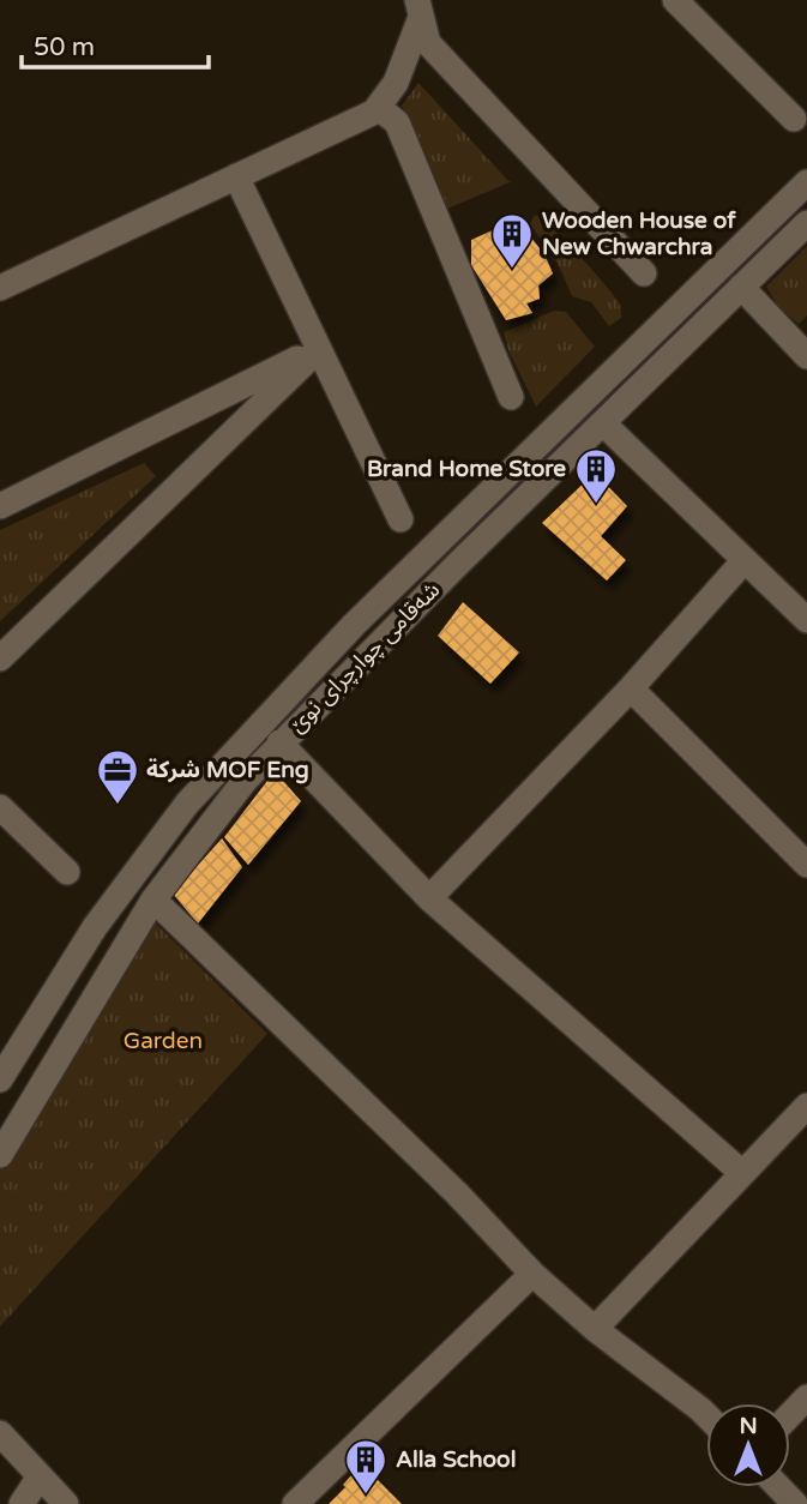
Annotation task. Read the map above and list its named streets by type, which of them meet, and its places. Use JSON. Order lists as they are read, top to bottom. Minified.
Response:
{"streets":{"street":["شەقامی چوارچرای نوێ"]},"parks":["Garden"],"places":{"building":["Wooden House of New Chwarchra","Brand Home Store","Alla School"],"office":["شركة MOF Eng"]},"scale_bar":"50 m","north":"top"}
